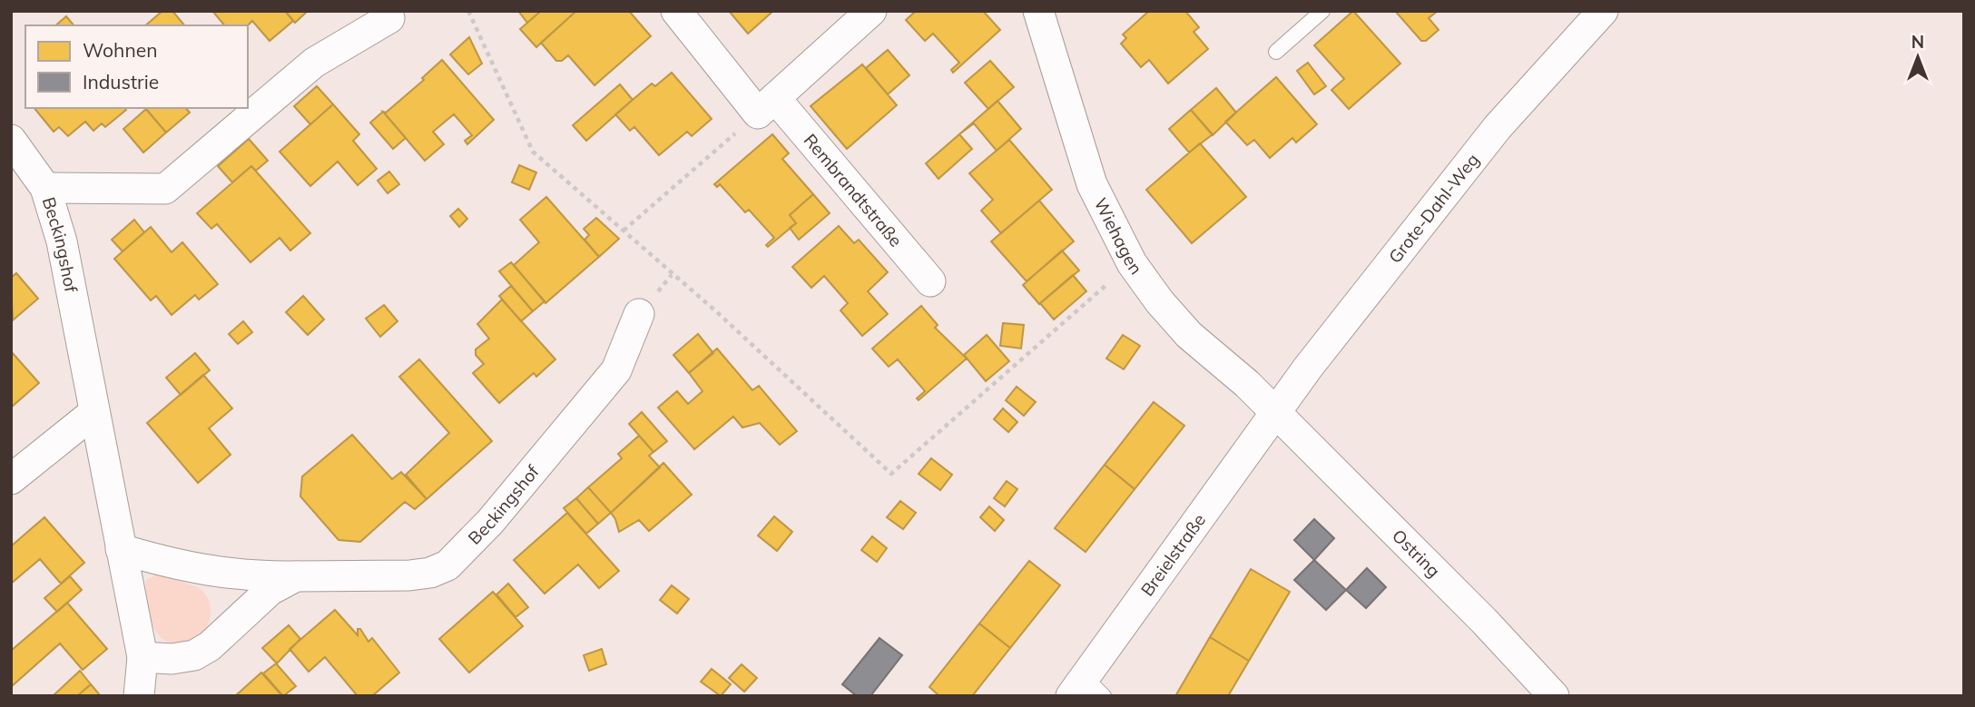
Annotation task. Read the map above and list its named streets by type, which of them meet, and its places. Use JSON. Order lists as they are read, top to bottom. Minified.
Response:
{"streets":{"street":["Rembrandtstraße","Grote-Dahl-Weg","Wiehagen","Beckingshof","Ostring","Breielstraße"]},"crossings":[["Grote-Dahl-Weg","Wiehagen"],["Grote-Dahl-Weg","Ostring"],["Grote-Dahl-Weg","Breielstraße"],["Wiehagen","Ostring"],["Wiehagen","Breielstraße"],["Ostring","Breielstraße"]],"legend":["Wohnen","Industrie"],"north":"top"}
